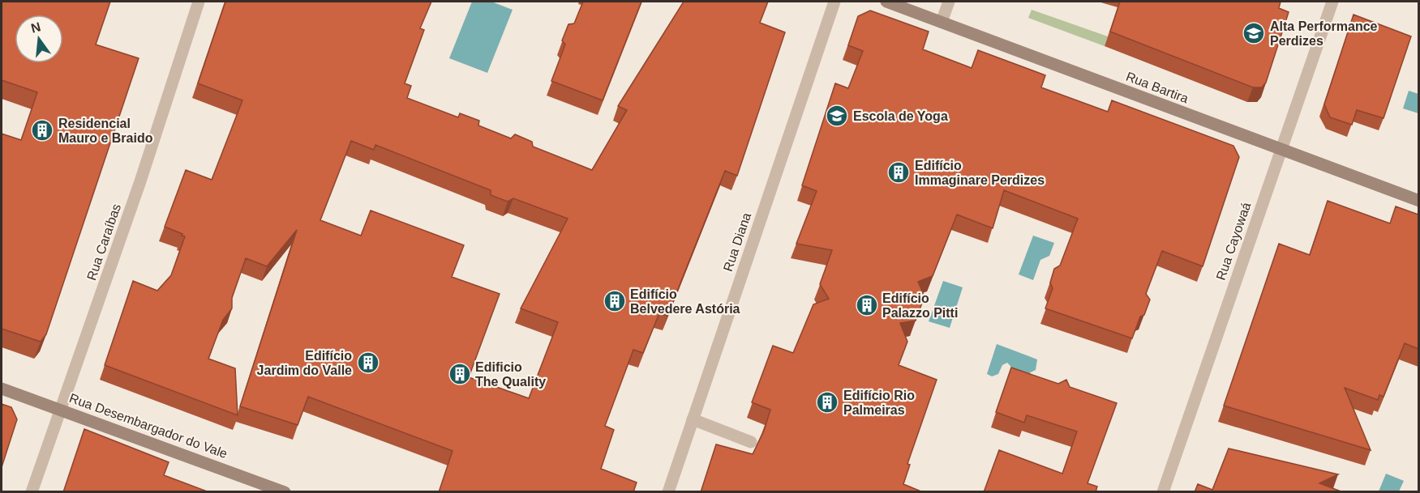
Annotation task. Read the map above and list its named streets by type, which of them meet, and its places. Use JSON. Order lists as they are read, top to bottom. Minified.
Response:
{"streets":{"street":["Rua Bartira","Rua Cayowaá","Rua Caraíbas","Rua Diana","Rua Desembargador do Vale"]},"crossings":[["Rua Bartira","Rua Cayowaá"],["Rua Caraíbas","Rua Desembargador do Vale"]],"places":{"school or university":["Alta Performance Perdizes","Escola de Yoga"],"building":["Residencial Mauro e Braido","Edifício Immaginare Perdizes","Edifício Belvedere Astória","Edifício Palazzo Pitti","Edifício Jardim do Valle","Edificio The Quality","Edifício Rio Palmeiras"]},"north":"top"}
